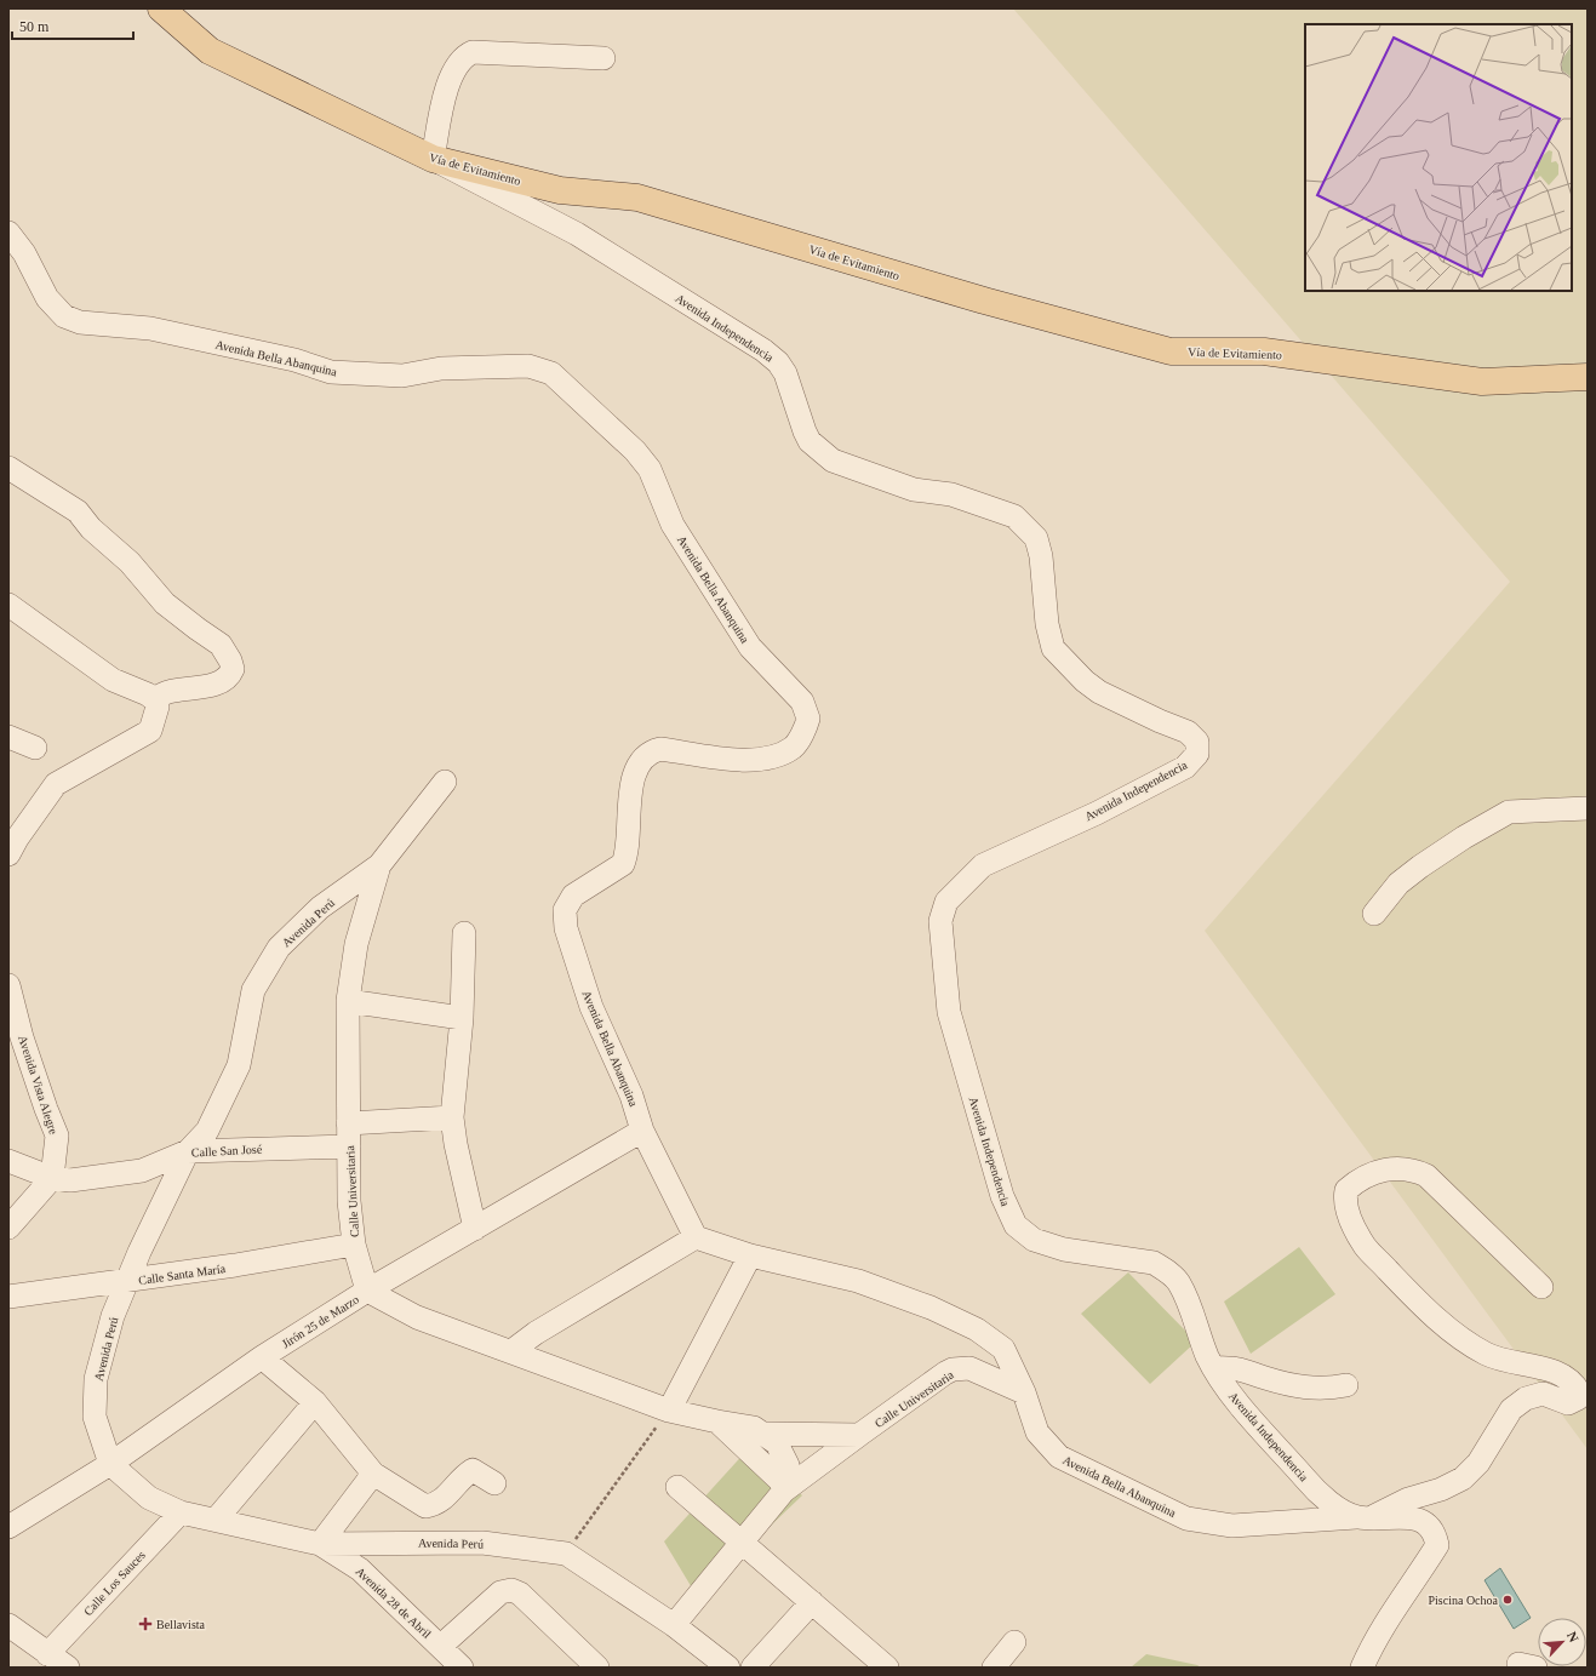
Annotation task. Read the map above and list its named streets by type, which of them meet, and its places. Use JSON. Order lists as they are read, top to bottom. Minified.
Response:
{"streets":{"main road":["Vía de Evitamiento"],"street":["Avenida Independencia","Avenida Bella Abanquina","Avenida Perú","Avenida Vista Alegre","Calle San José","Calle Universitaria","Calle Santa María","Jirón 25 de Marzo","Calle Los Sauces","Avenida 28 de Abril"]},"crossings":[["Vía de Evitamiento","Avenida Independencia"],["Avenida Independencia","Avenida Bella Abanquina"],["Avenida Bella Abanquina","Calle Universitaria"],["Avenida Bella Abanquina","Jirón 25 de Marzo"],["Avenida Perú","Calle San José"],["Avenida Perú","Calle Universitaria"],["Avenida Perú","Calle Santa María"],["Avenida Perú","Jirón 25 de Marzo"],["Avenida Perú","Calle Los Sauces"],["Avenida Perú","Avenida 28 de Abril"],["Avenida Vista Alegre","Calle San José"],["Calle San José","Calle Universitaria"],["Calle Universitaria","Calle Santa María"],["Calle Universitaria","Jirón 25 de Marzo"]],"places":{"other":["Piscina Ochoa"],"health":["Bellavista"]},"scale_bar":"50 m","north":"top right"}
